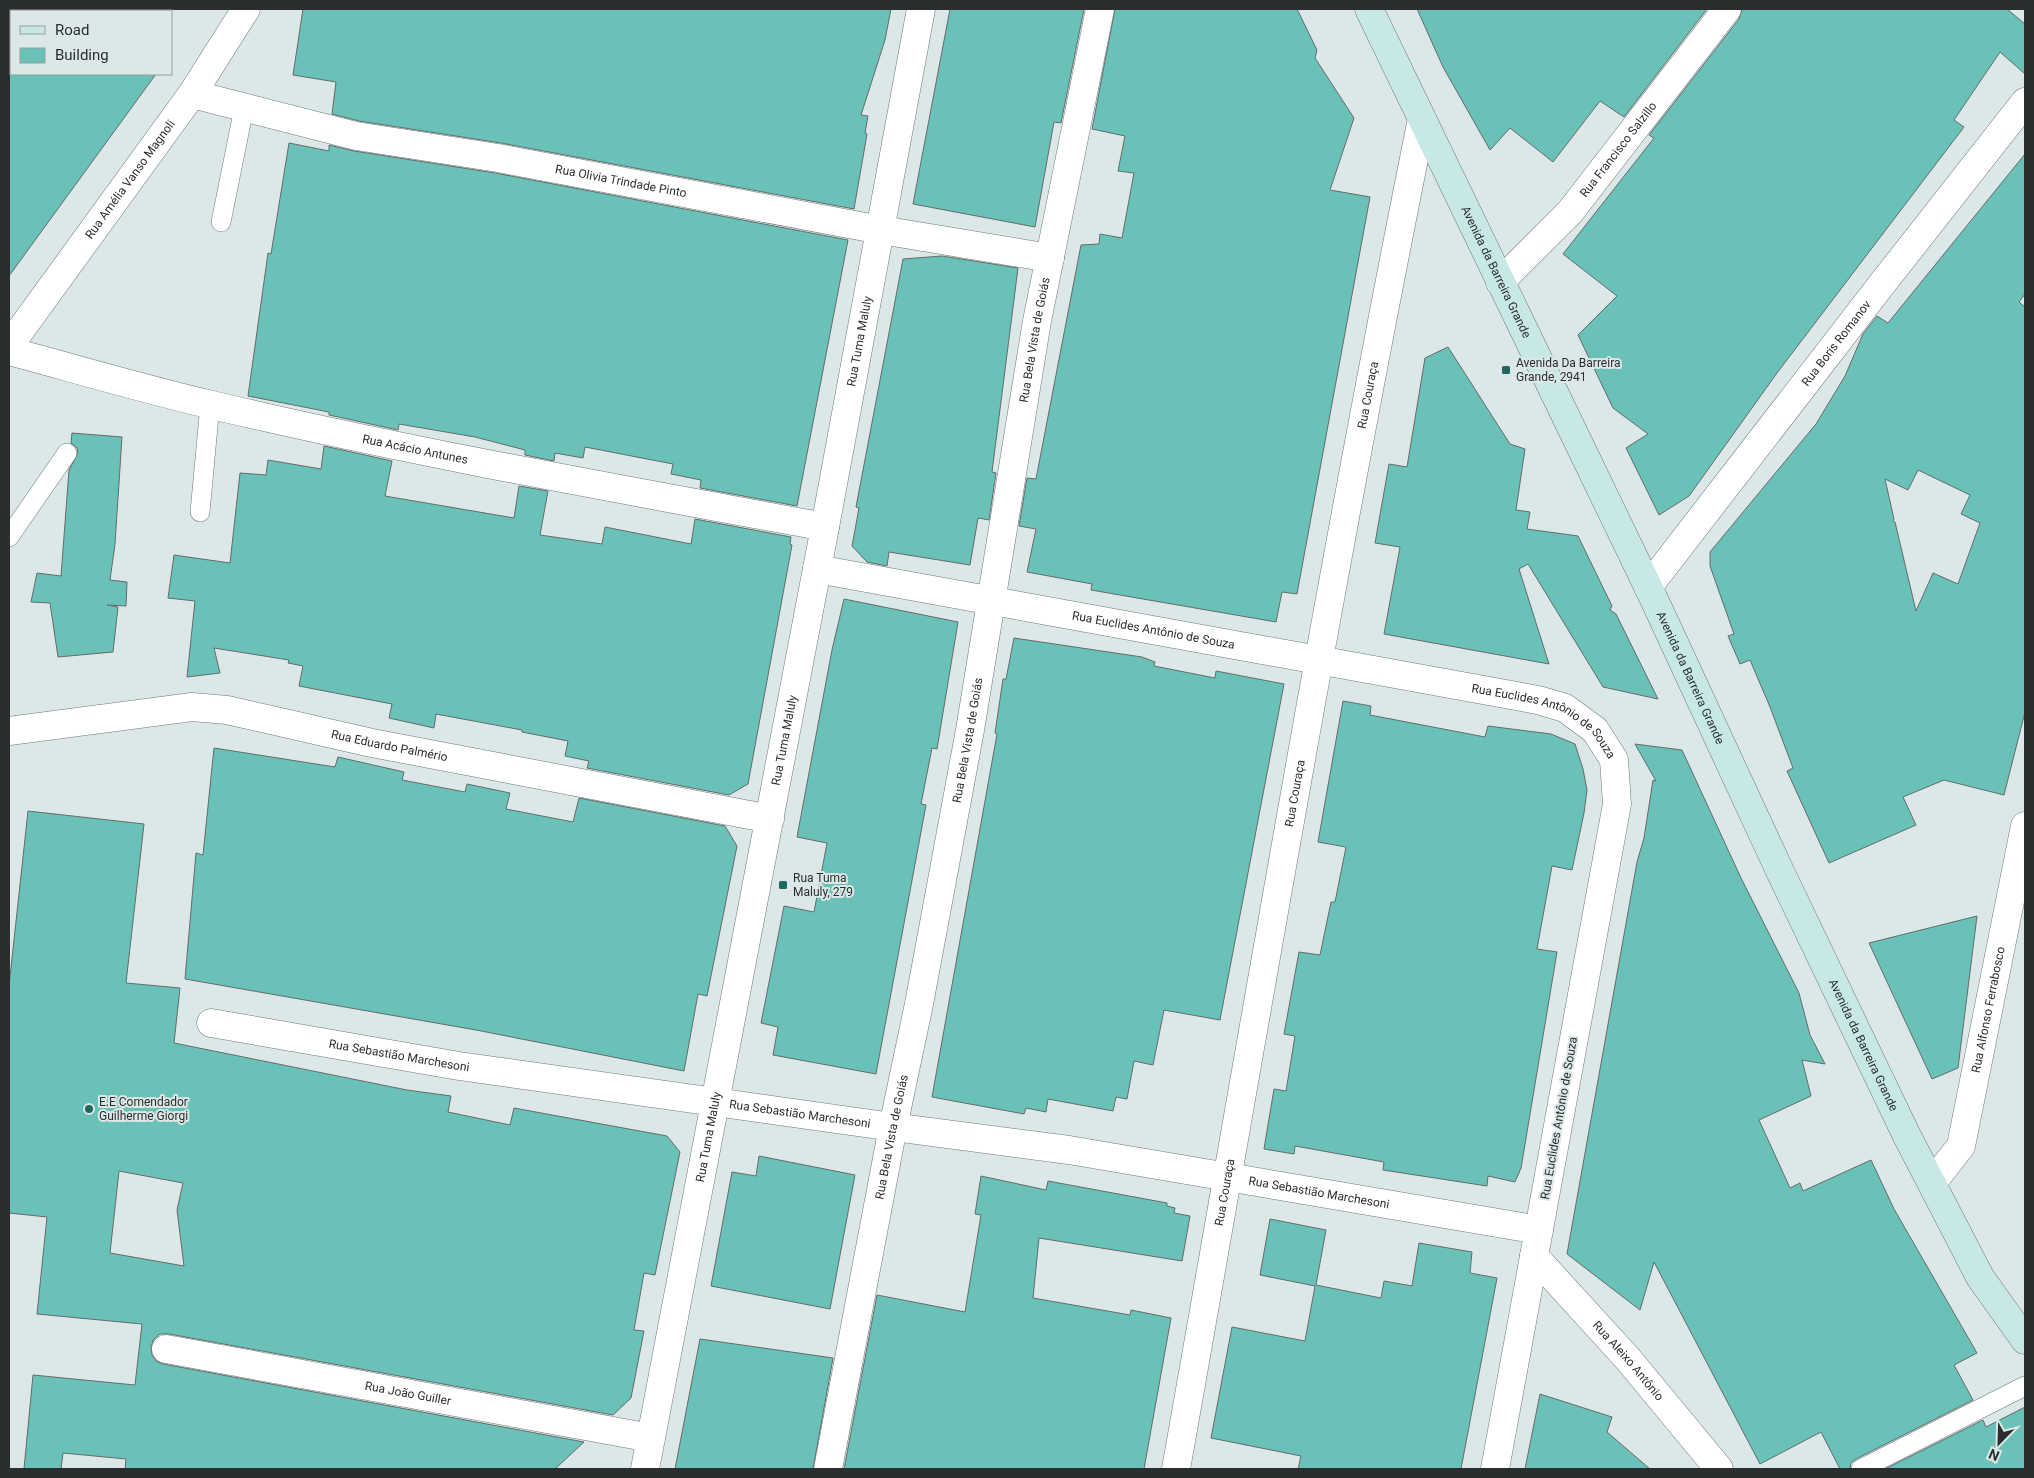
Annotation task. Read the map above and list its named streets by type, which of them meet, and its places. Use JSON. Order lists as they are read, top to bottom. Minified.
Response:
{"streets":{"main road":["Avenida da Barreira Grande"],"street":["Rua Francisco Salzillo","Rua Amélia Vanso Magnoli","Rua Olivia Trindade Pinto","Rua Bela Vista de Goiás","Rua Tuma Maluly","Rua Boris Romanov","Rua Couraça","Rua Acácio Antunes","Rua Euclides Antônio de Souza","Rua Eduardo Palmério","Rua Alfonso Ferrabosco","Rua Sebastião Marchesoni","Rua Aleixo Antônio","Rua João Guiller"]},"crossings":[["Rua Francisco Salzillo","Avenida da Barreira Grande"],["Rua Amélia Vanso Magnoli","Rua Olivia Trindade Pinto"],["Rua Olivia Trindade Pinto","Rua Bela Vista de Goiás"],["Rua Olivia Trindade Pinto","Rua Tuma Maluly"],["Avenida da Barreira Grande","Rua Boris Romanov"],["Avenida da Barreira Grande","Rua Couraça"],["Avenida da Barreira Grande","Rua Alfonso Ferrabosco"],["Rua Bela Vista de Goiás","Rua Euclides Antônio de Souza"],["Rua Bela Vista de Goiás","Rua Sebastião Marchesoni"],["Rua Tuma Maluly","Rua Acácio Antunes"],["Rua Tuma Maluly","Rua Euclides Antônio de Souza"],["Rua Tuma Maluly","Rua Eduardo Palmério"],["Rua Tuma Maluly","Rua Sebastião Marchesoni"],["Rua Tuma Maluly","Rua João Guiller"],["Rua Couraça","Rua Euclides Antônio de Souza"],["Rua Couraça","Rua Sebastião Marchesoni"],["Rua Euclides Antônio de Souza","Rua Sebastião Marchesoni"],["Rua Euclides Antônio de Souza","Rua Aleixo Antônio"]],"places":{"transit":["Avenida Da Barreira Grande, 2941","Rua Tuma Maluly, 279"],"other":["E.E Comendador Guilherme Giorgi"]},"legend":["Road","Building"],"north":"bottom left"}
